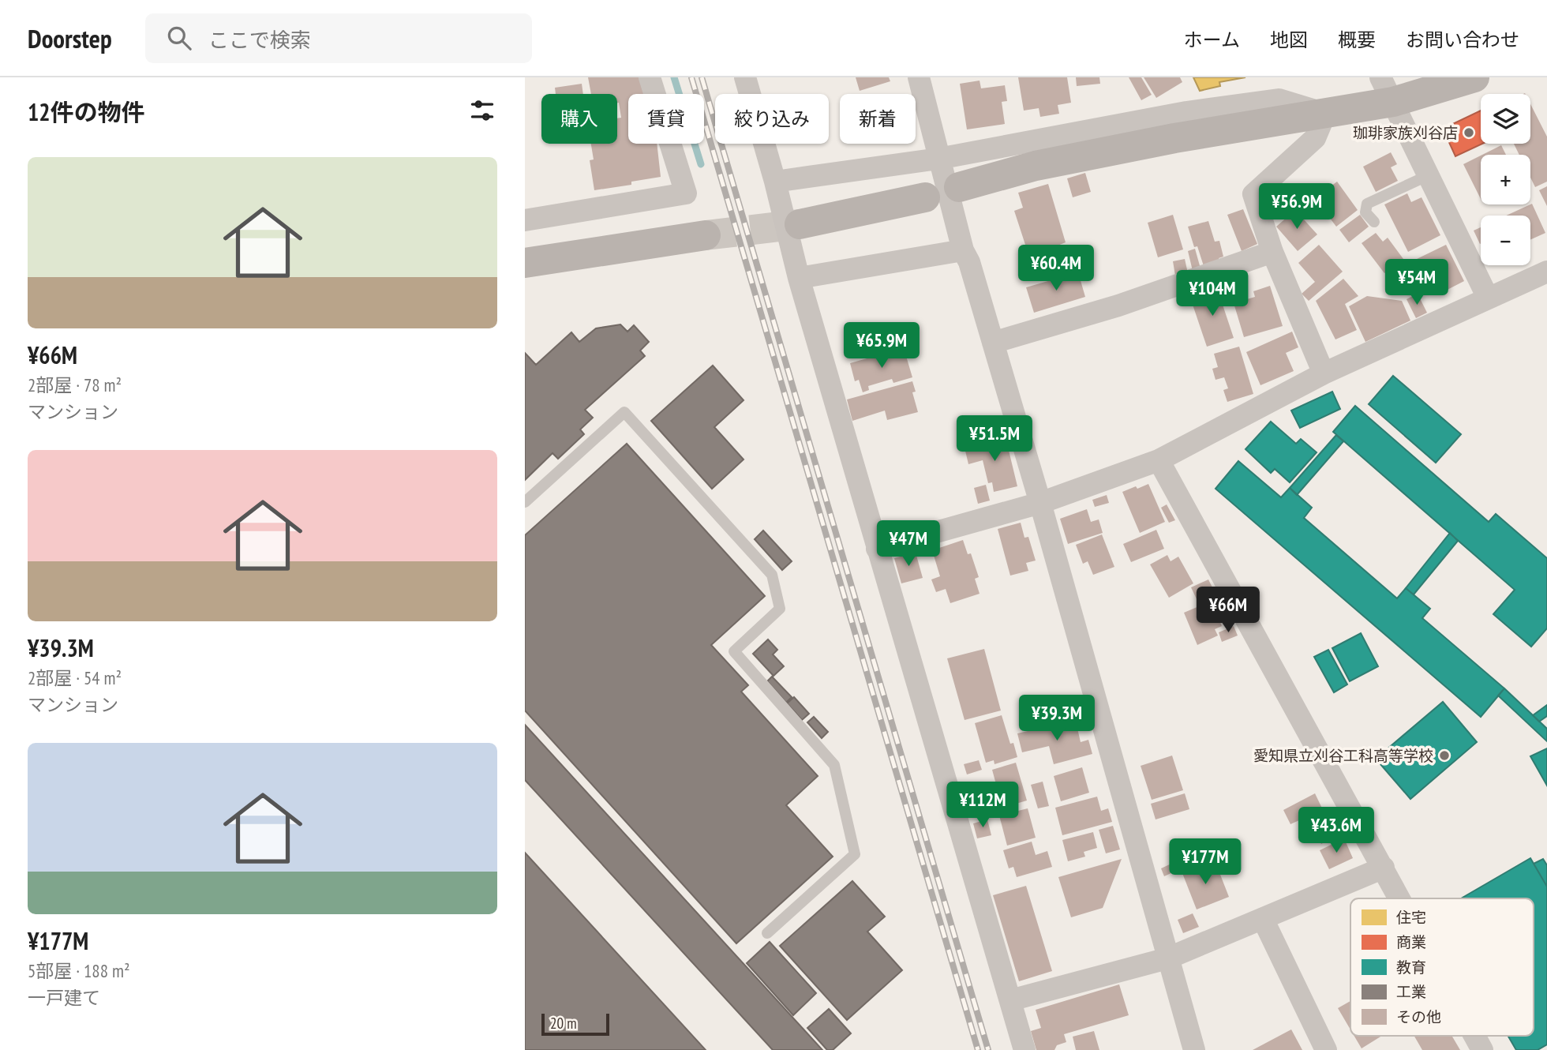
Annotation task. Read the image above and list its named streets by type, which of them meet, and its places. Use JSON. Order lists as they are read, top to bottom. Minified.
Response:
{"places":["珈琲家族刈谷店","愛知県立刈谷工科高等学校"],"legend":["住宅","商業","教育","工業","その他"],"scale_bar":"20 m","page":{"header":"Doorstep","search":"ここで検索","nav":["ホーム","地図","概要","お問い合わせ"],"heading":"12件の物件","map_buttons":["+","−"],"chip":["購入","賃貸","絞り込み","新着"],"list":[{"name":"¥66M","note":"2部屋 · 78 m² · マンション"},{"name":"¥39.3M","note":"2部屋 · 54 m² · マンション"},{"name":"¥177M","note":"5部屋 · 188 m² · 一戸建て"}],"price":["¥56.9M","¥60.4M","¥54M","¥104M","¥65.9M","¥51.5M","¥47M","¥66M","¥39.3M","¥112M","¥43.6M","¥177M"],"scale":"20 m"}}
